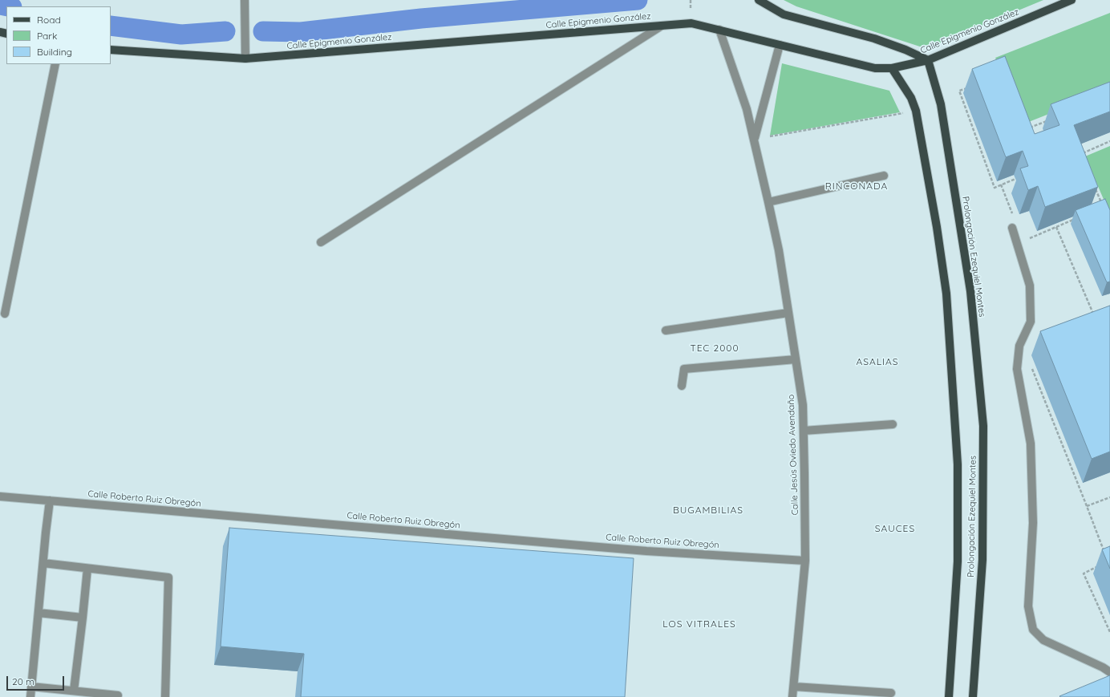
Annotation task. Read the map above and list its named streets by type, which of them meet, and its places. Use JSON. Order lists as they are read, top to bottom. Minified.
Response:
{"streets":{"main road":["Calle Epigmenio González","Prolongación Ezequiel Montes"],"street":["Calle Jesús Oviedo Avendaño","Calle Roberto Ruiz Obregón"]},"crossings":[["Calle Epigmenio González","Prolongación Ezequiel Montes"],["Calle Epigmenio González","Calle Jesús Oviedo Avendaño"],["Calle Jesús Oviedo Avendaño","Calle Roberto Ruiz Obregón"]],"districts":["RINCONADA","TEC 2000","ASALIAS","BUGAMBILIAS","SAUCES","LOS VITRALES"],"legend":["Road","Park","Building"],"scale_bar":"20 m"}
